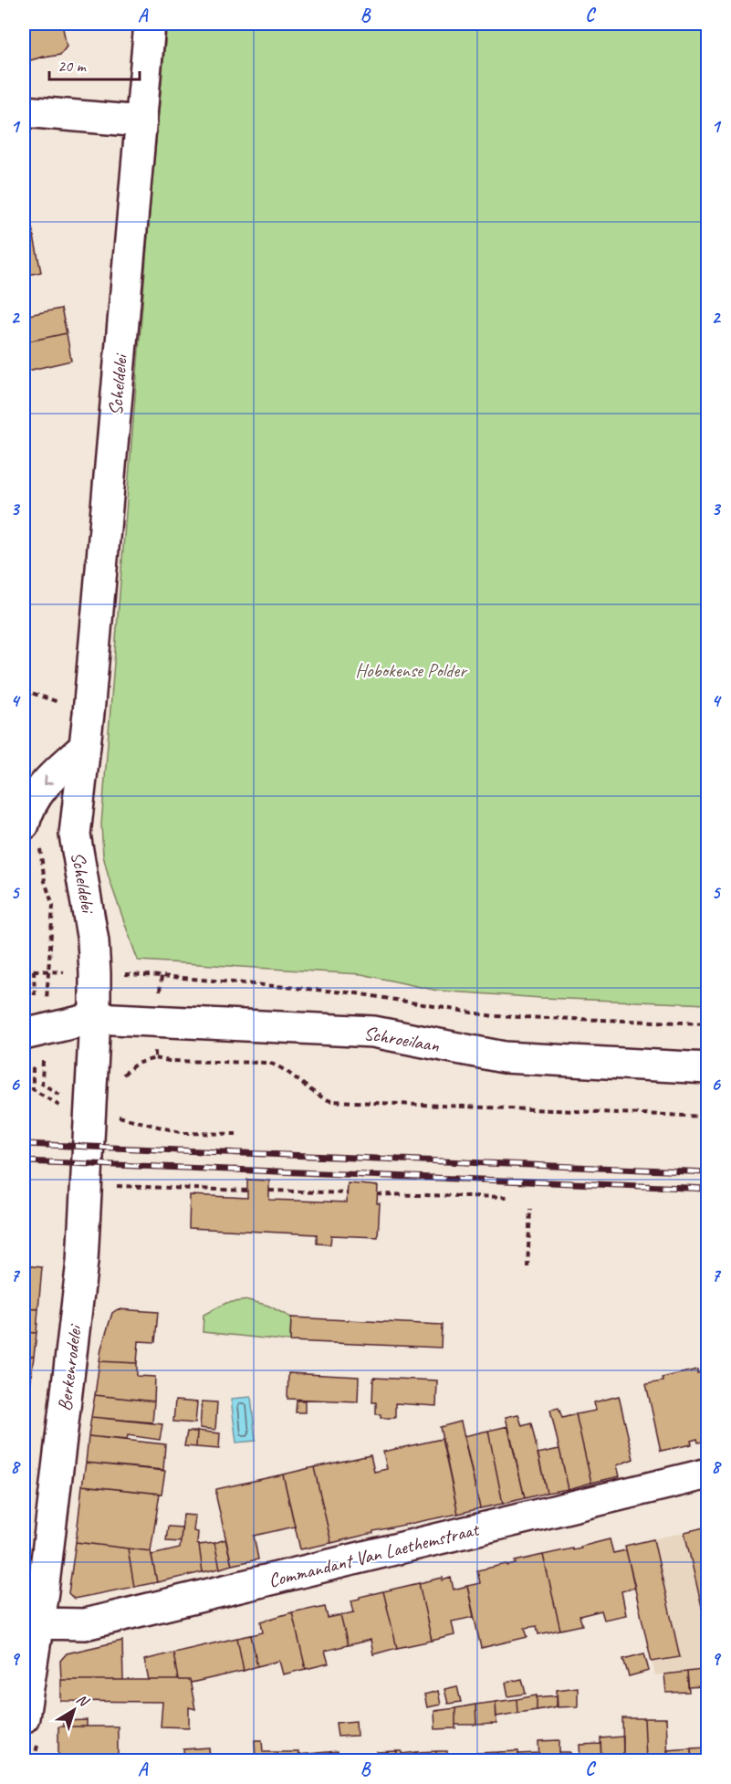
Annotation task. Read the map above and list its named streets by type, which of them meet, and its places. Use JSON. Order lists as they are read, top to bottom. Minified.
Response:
{"streets":{"street":["Scheldelei","Schroeilaan","Berkenrodelei","Commandant Van Laethemstraat"]},"crossings":[["Scheldelei","Schroeilaan"],["Scheldelei","Berkenrodelei"],["Schroeilaan","Berkenrodelei"],["Berkenrodelei","Commandant Van Laethemstraat"]],"parks":["Hobokense Polder"],"scale_bar":"20 m","north":"top right","grid":{"columns":["A","B","C"],"rows":["1","2","3","4","5","6","7","8","9"]}}
